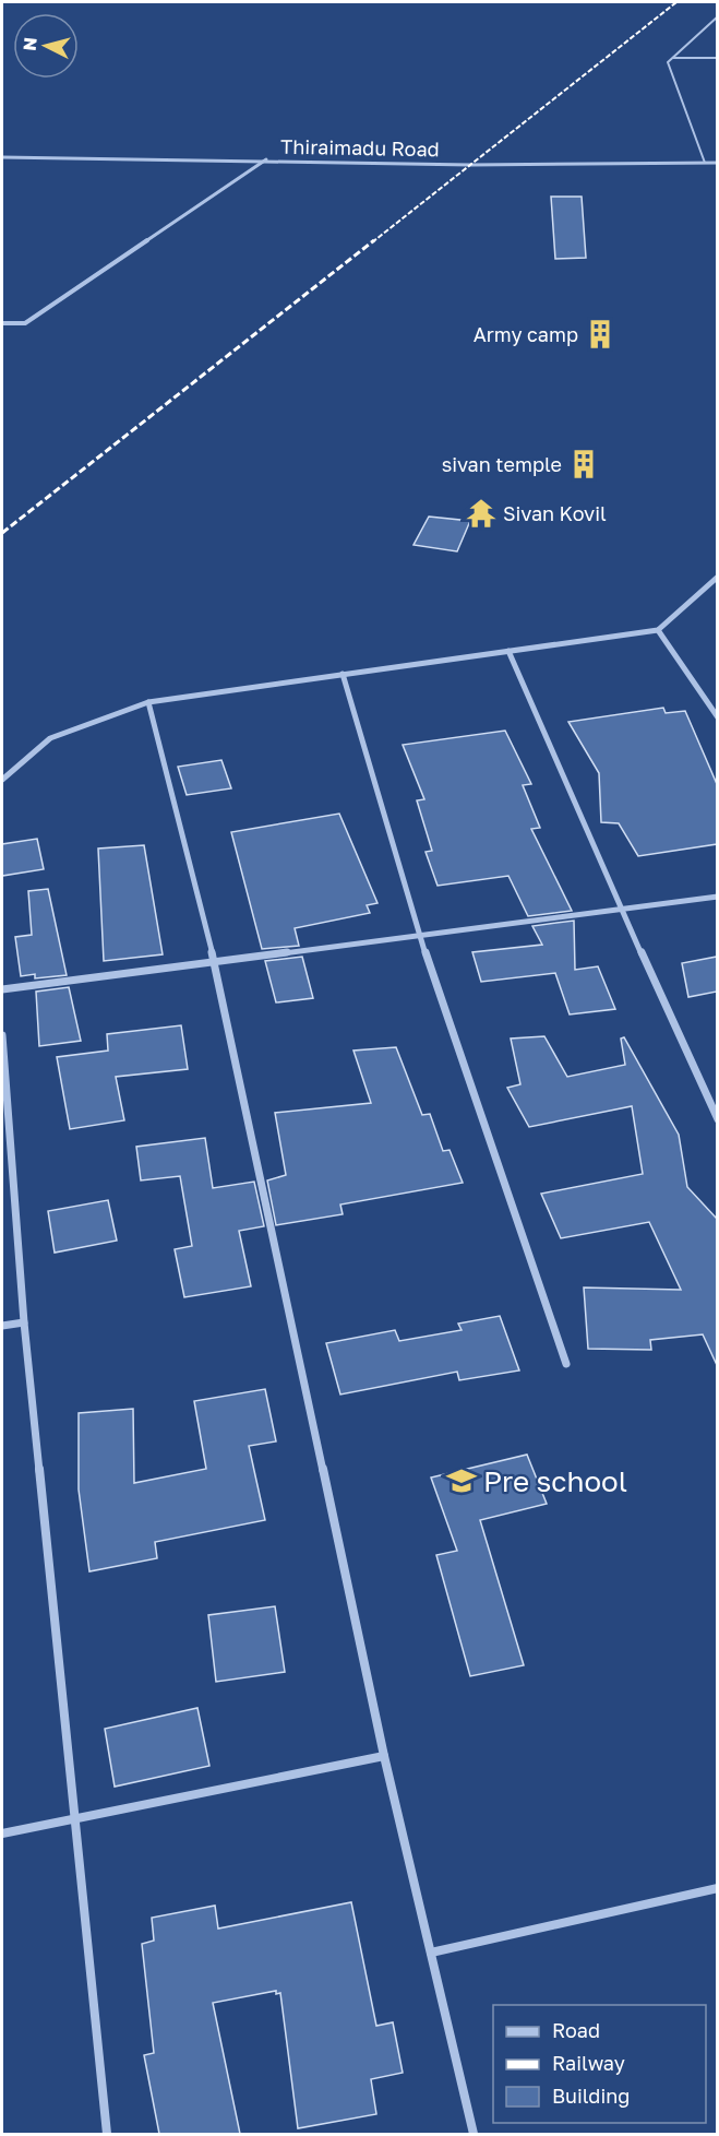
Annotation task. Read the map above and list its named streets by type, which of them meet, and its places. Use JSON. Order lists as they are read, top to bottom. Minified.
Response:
{"streets":{"street":["Thiraimadu Road"]},"places":{"building":["Army camp","sivan temple"],"temple":["Sivan Kovil"],"school or university":["Pre school"]},"legend":["Road","Railway","Building"],"north":"left"}
